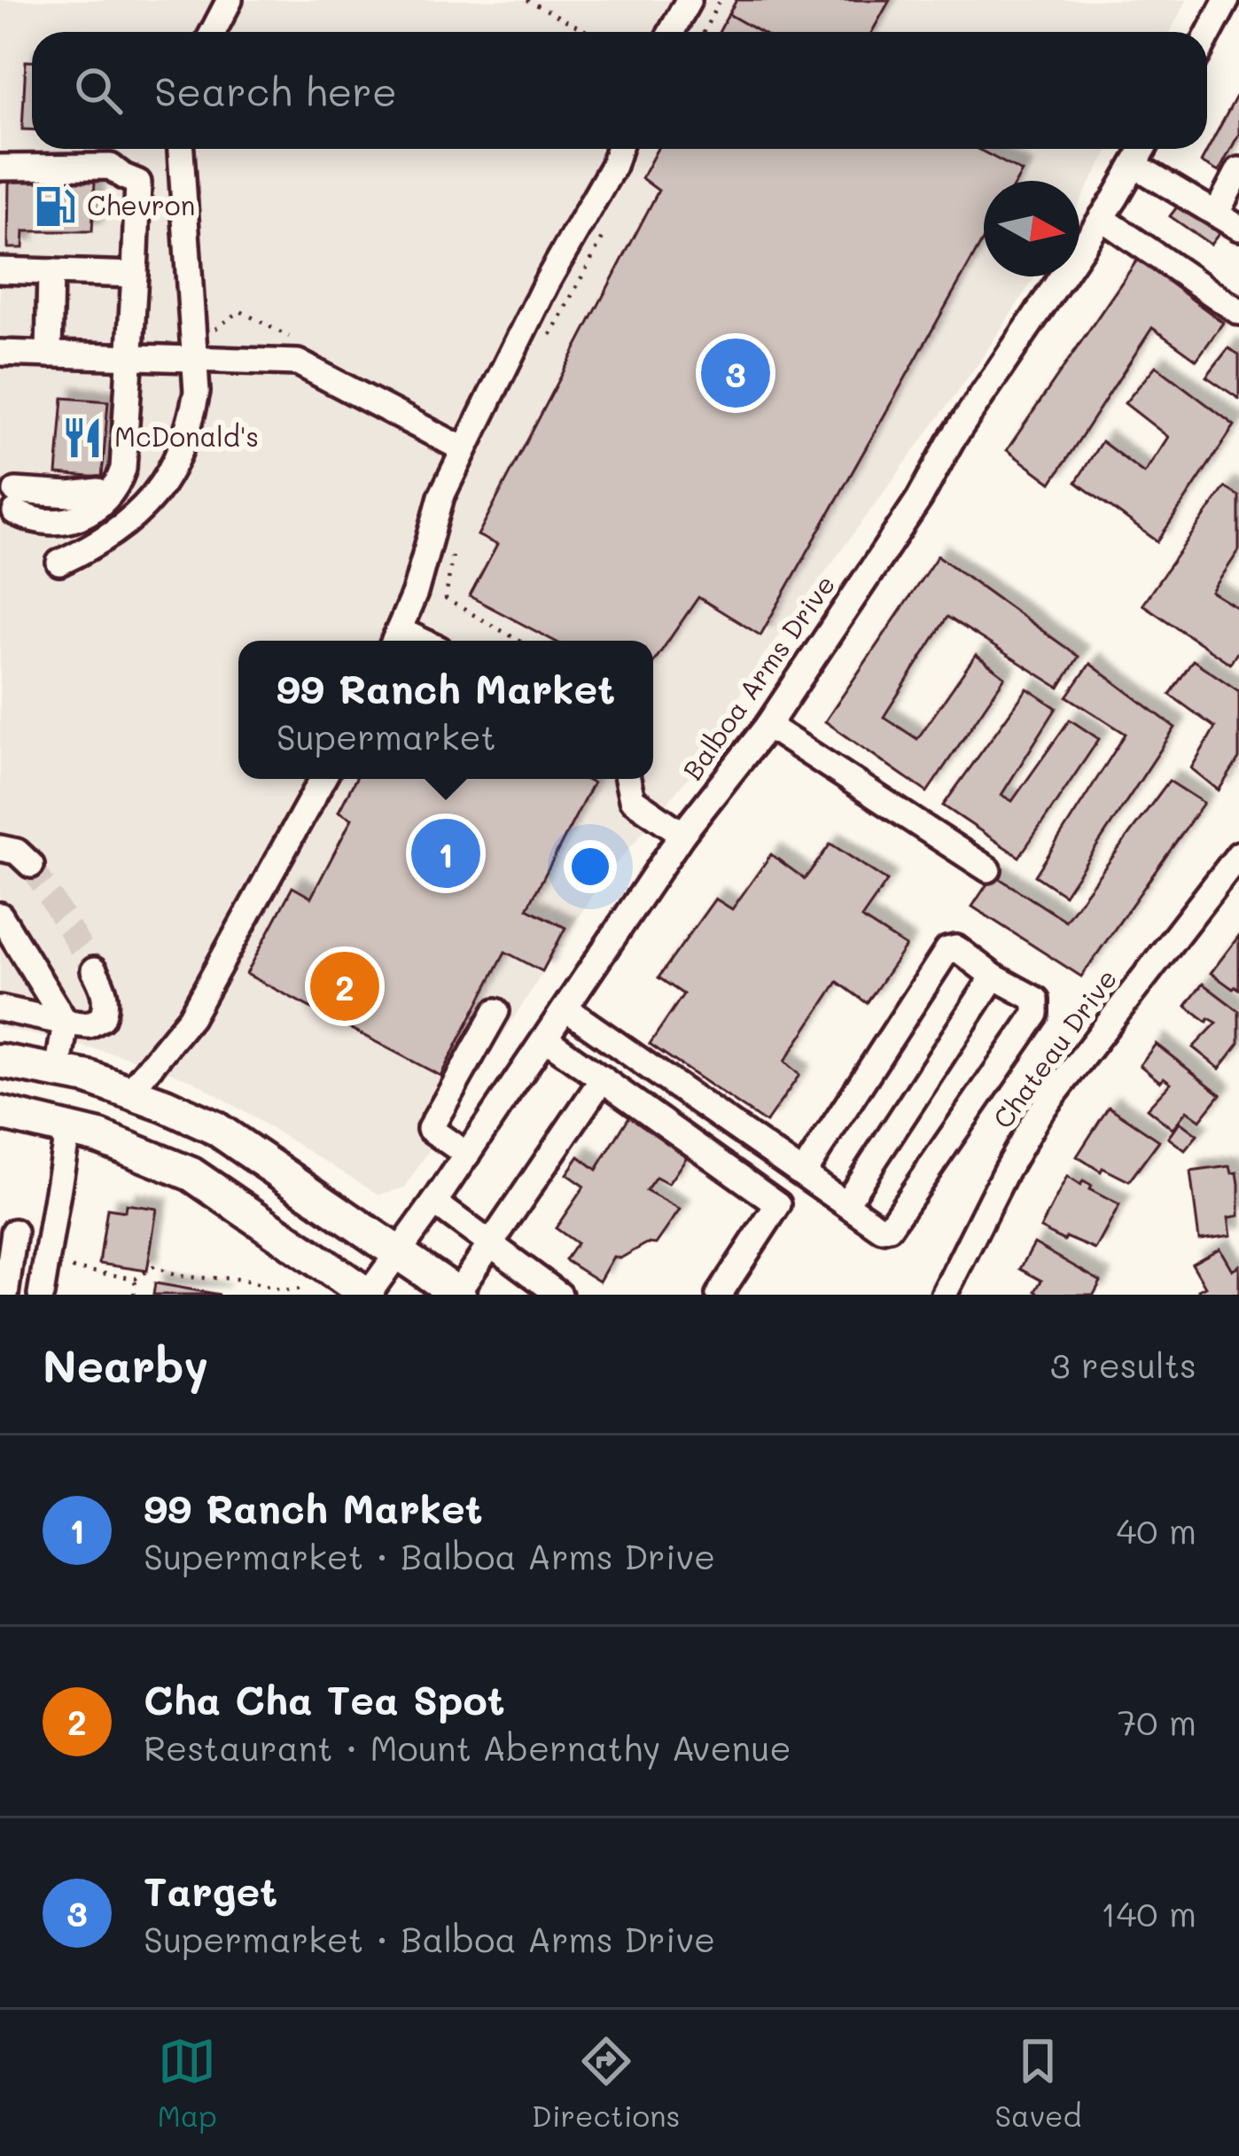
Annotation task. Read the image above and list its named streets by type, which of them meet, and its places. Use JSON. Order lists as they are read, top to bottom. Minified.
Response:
{"streets":{"street":["Balboa Arms Drive","Chateau Drive"]},"places":{"fuel station":["Chevron"],"restaurant":["McDonald's"]},"north":"right","page":{"search":"Search here","pins":["3","1","2"],"popup":["99 Ranch Market","Supermarket"],"heading":["Nearby","3 results"],"list":[{"mark":"1","name":"99 Ranch Market","note":"Supermarket · Balboa Arms Drive","value":"40 m"},{"mark":"2","name":"Cha Cha Tea Spot","note":"Restaurant · Mount Abernathy Avenue","value":"70 m"},{"mark":"3","name":"Target","note":"Supermarket · Balboa Arms Drive","value":"140 m"}],"nav":["Map","Directions","Saved"]}}
